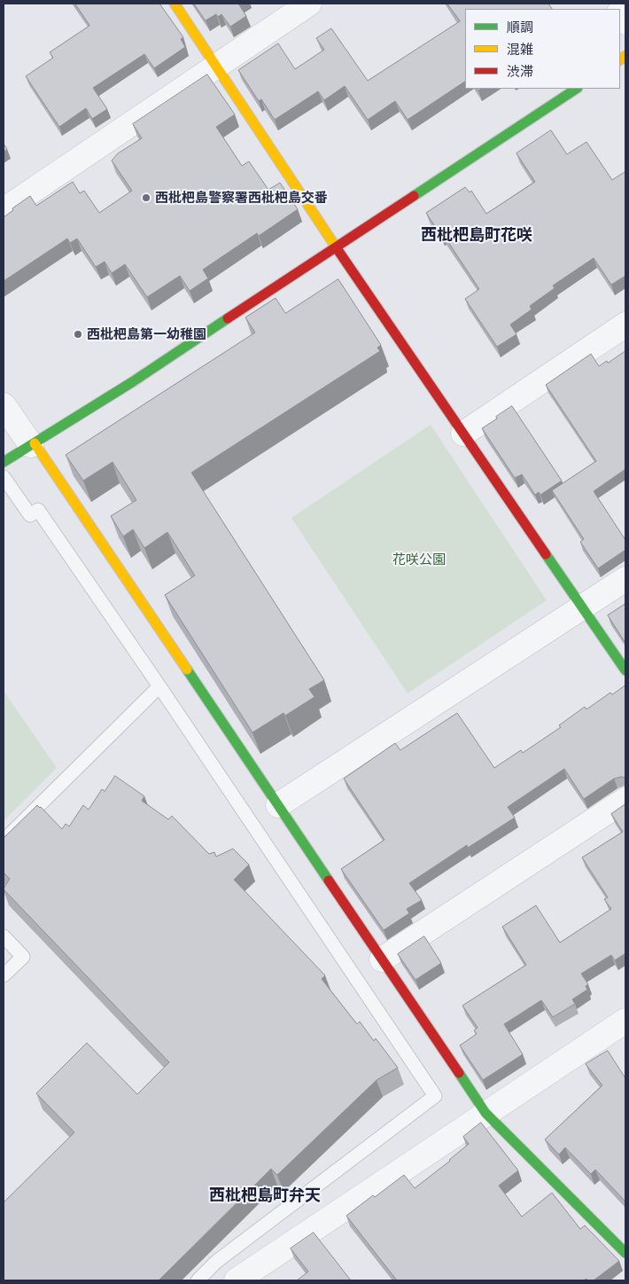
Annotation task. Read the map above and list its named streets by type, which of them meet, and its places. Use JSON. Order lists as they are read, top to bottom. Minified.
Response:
{"districts":["西枇杷島町花咲","西枇杷島町弁天"],"parks":["花咲公園"],"places":["西枇杷島警察署西枇杷島交番","西枇杷島第一幼稚園"],"legend":["順調","混雑","渋滞"]}
